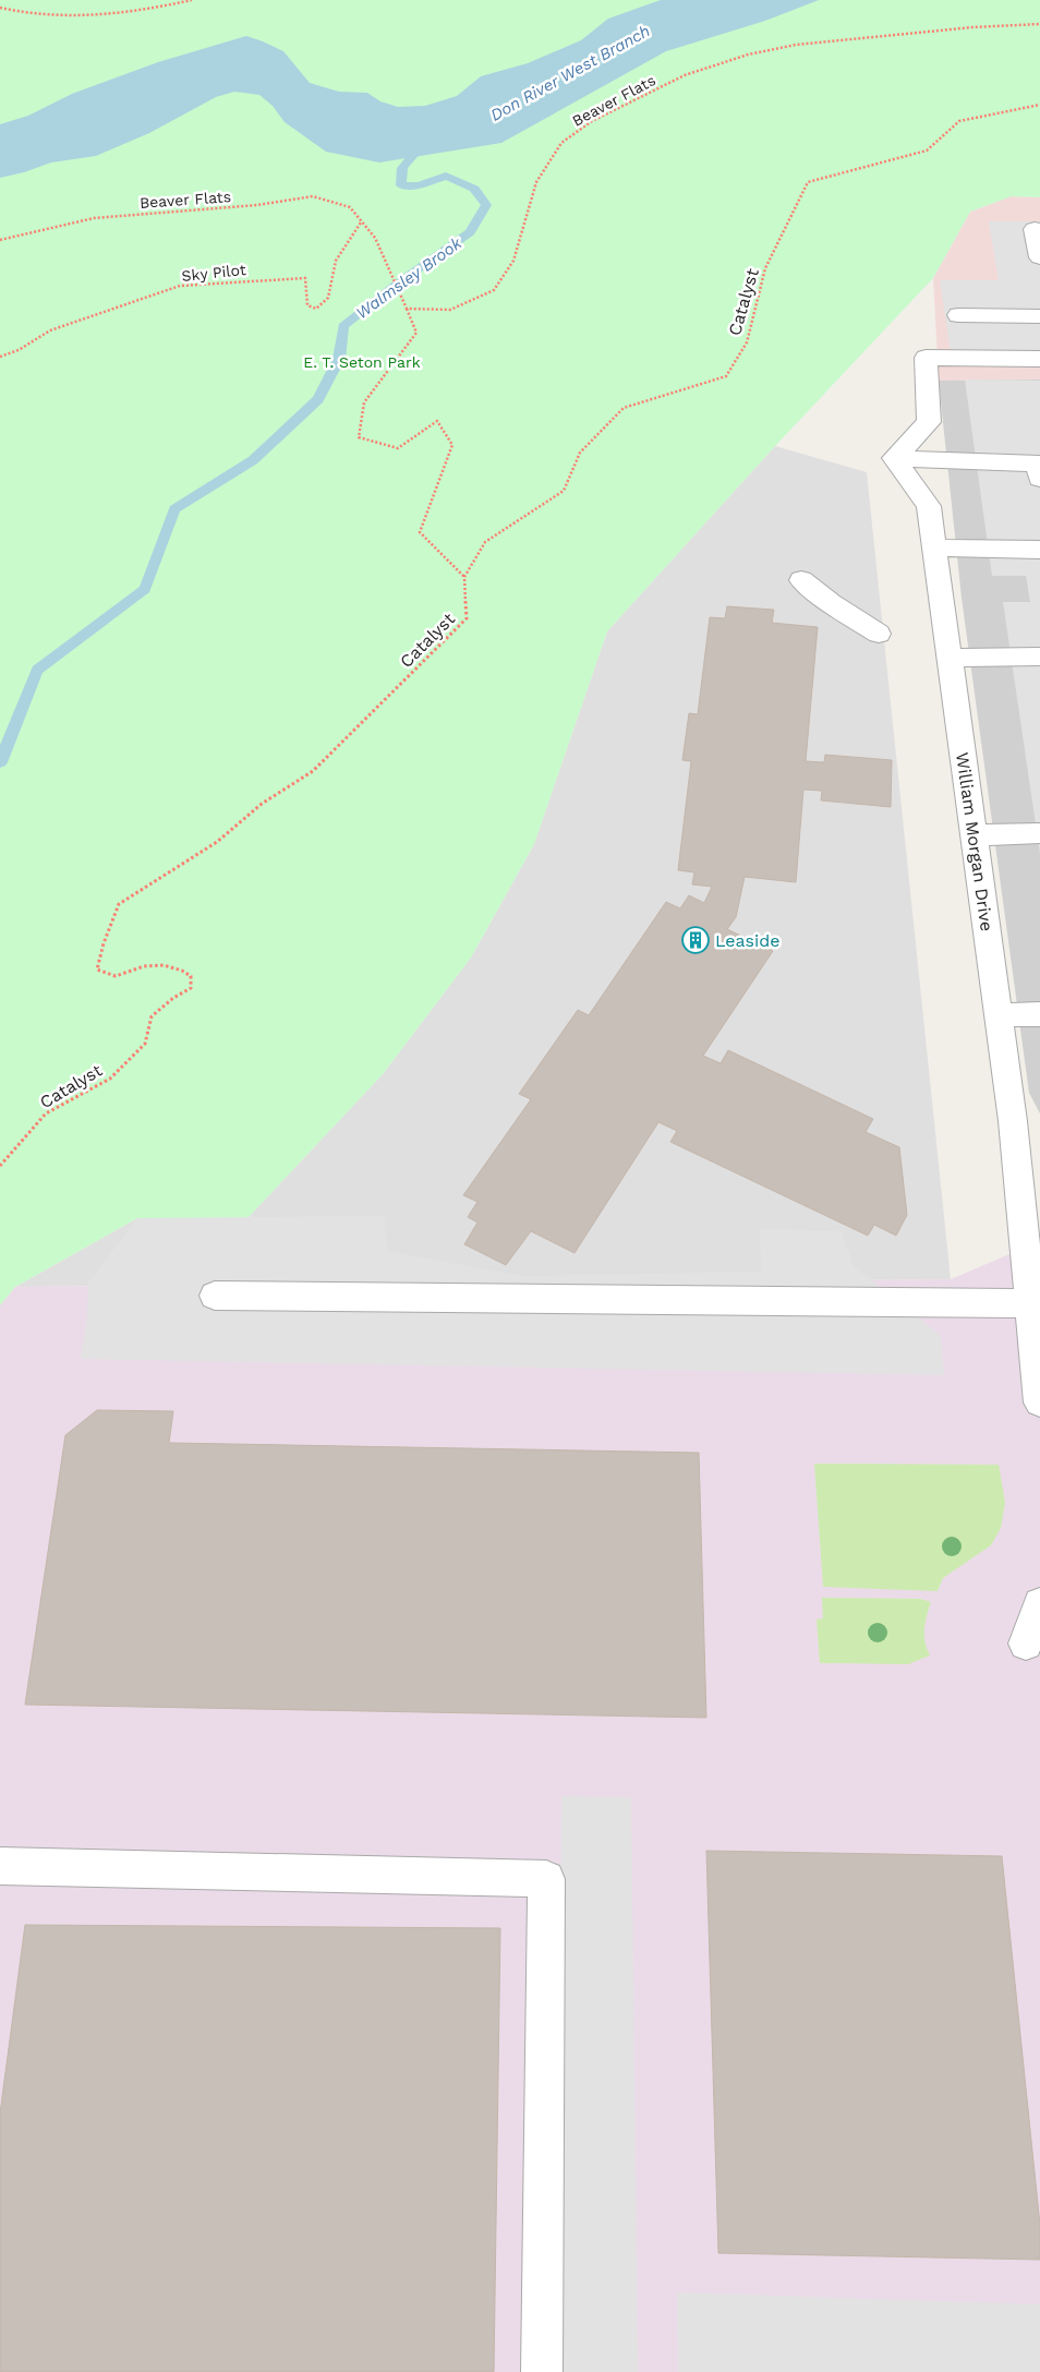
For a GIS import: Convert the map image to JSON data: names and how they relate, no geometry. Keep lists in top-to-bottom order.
{
  "streets": {
    "street": ["William Morgan Drive"],
    "path": ["Beaver Flats", "Sky Pilot", "Catalyst"]
  },
  "crossings": [
    ["Beaver Flats", "Sky Pilot"]
  ],
  "water": ["Don River West Branch", "Walmsley Brook"],
  "parks": ["E. T. Seton Park"],
  "places": {
    "building": ["Leaside"]
  }
}
